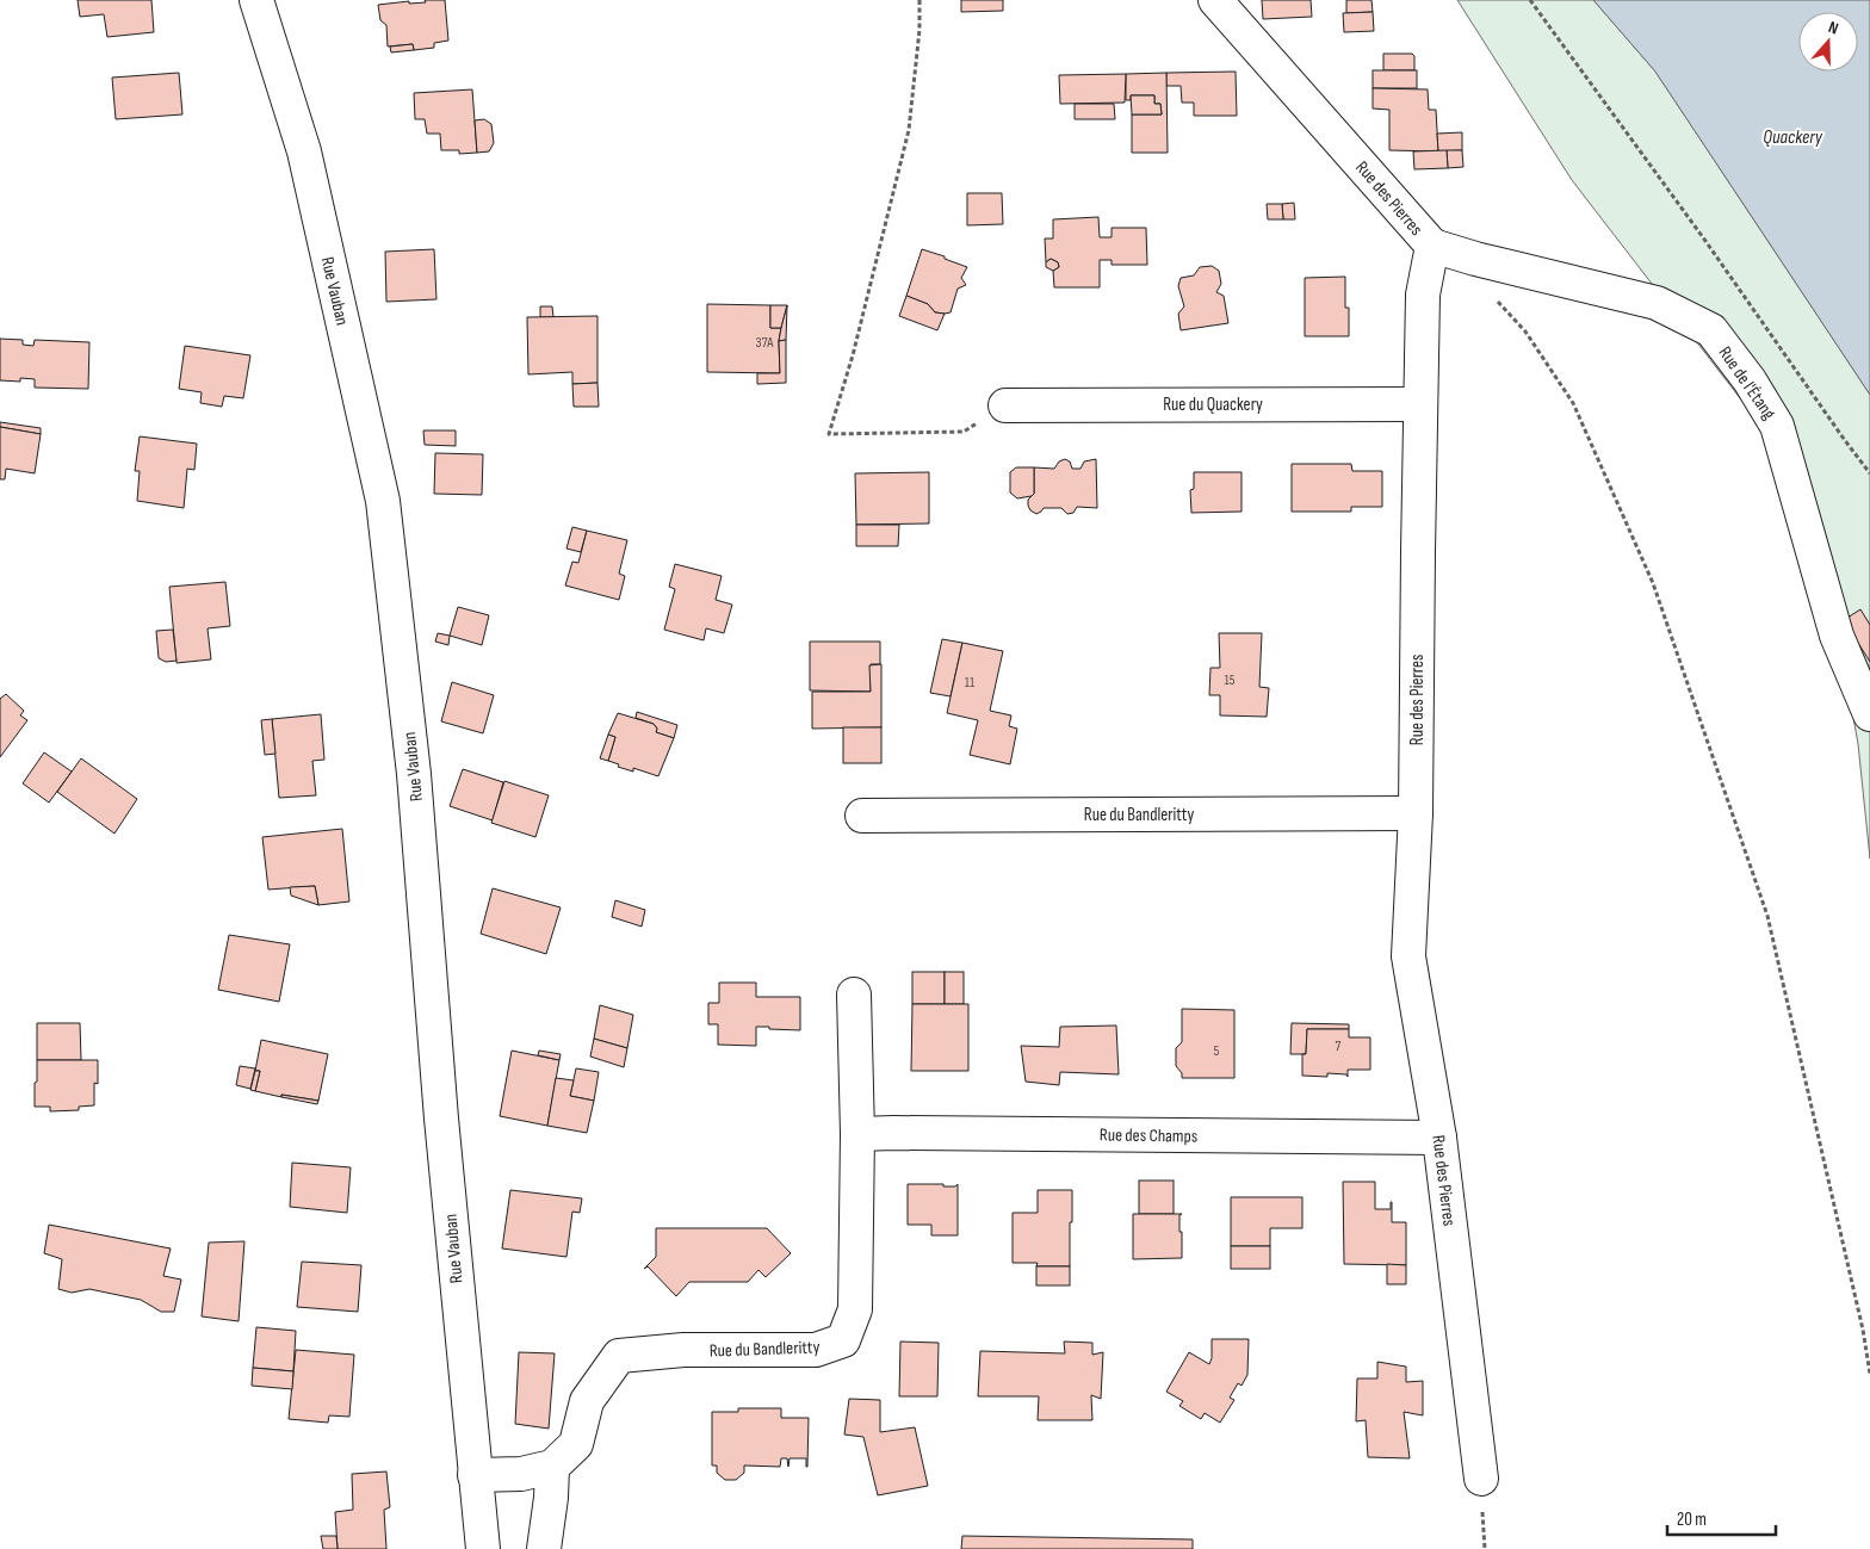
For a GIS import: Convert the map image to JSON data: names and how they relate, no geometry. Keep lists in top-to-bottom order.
{
  "streets": {
    "street": [
      "Rue des Pierres",
      "Rue Vauban",
      "Rue de l'Étang",
      "Rue du Quackery",
      "Rue du Bandleritty",
      "Rue des Champs"
    ]
  },
  "crossings": [
    ["Rue des Pierres", "Rue de l'Étang"],
    ["Rue des Pierres", "Rue du Quackery"],
    ["Rue des Pierres", "Rue du Bandleritty"],
    ["Rue des Pierres", "Rue des Champs"],
    ["Rue du Bandleritty", "Rue des Champs"]
  ],
  "water": ["Quackery"],
  "house_numbers": [
    "37A",
    "15",
    "11",
    "7",
    "5"
  ],
  "scale_bar": "20 m",
  "north": "top"
}
